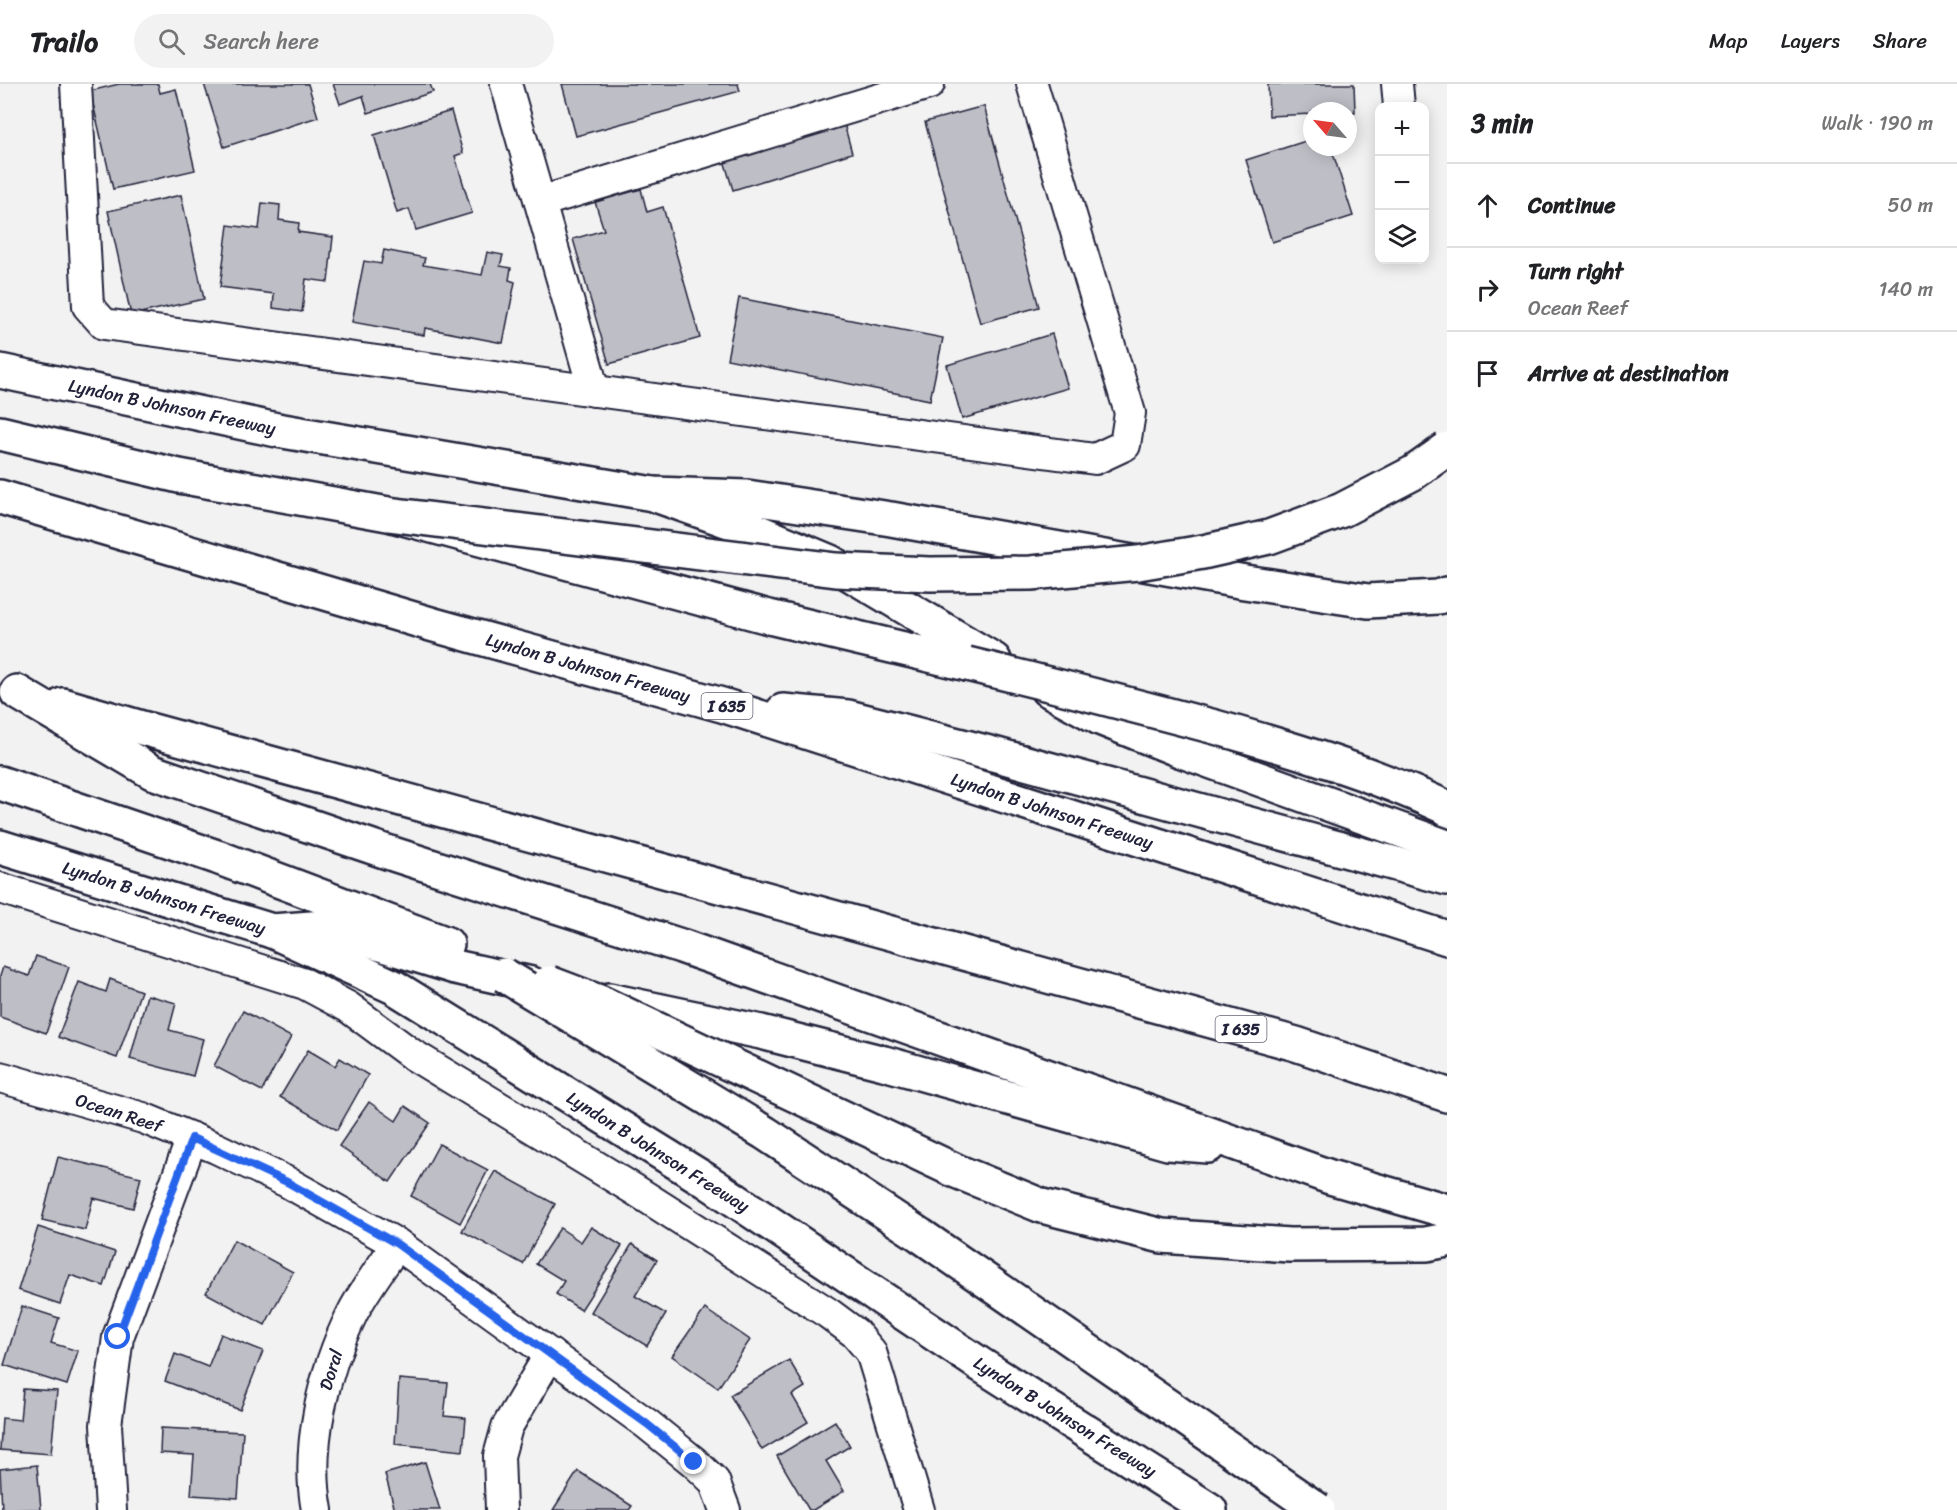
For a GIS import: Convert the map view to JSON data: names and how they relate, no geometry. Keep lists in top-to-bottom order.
{
  "streets": {
    "main road": ["Lyndon B Johnson Freeway", "I 635"],
    "street": ["Ocean Reef", "Doral"]
  },
  "crossings": [
    ["Ocean Reef", "Doral"]
  ],
  "north": "top left",
  "page": {
    "header": "Trailo",
    "search": "Search here",
    "nav": ["Map", "Layers", "Share"],
    "heading": ["3 min", "Walk · 190 m"],
    "map_buttons": ["+", "−"],
    "list": [
      ["Continue", "50 m"],
      ["Turn right", "Ocean Reef", "140 m"],
      "Arrive at destination"
    ]
  }
}
